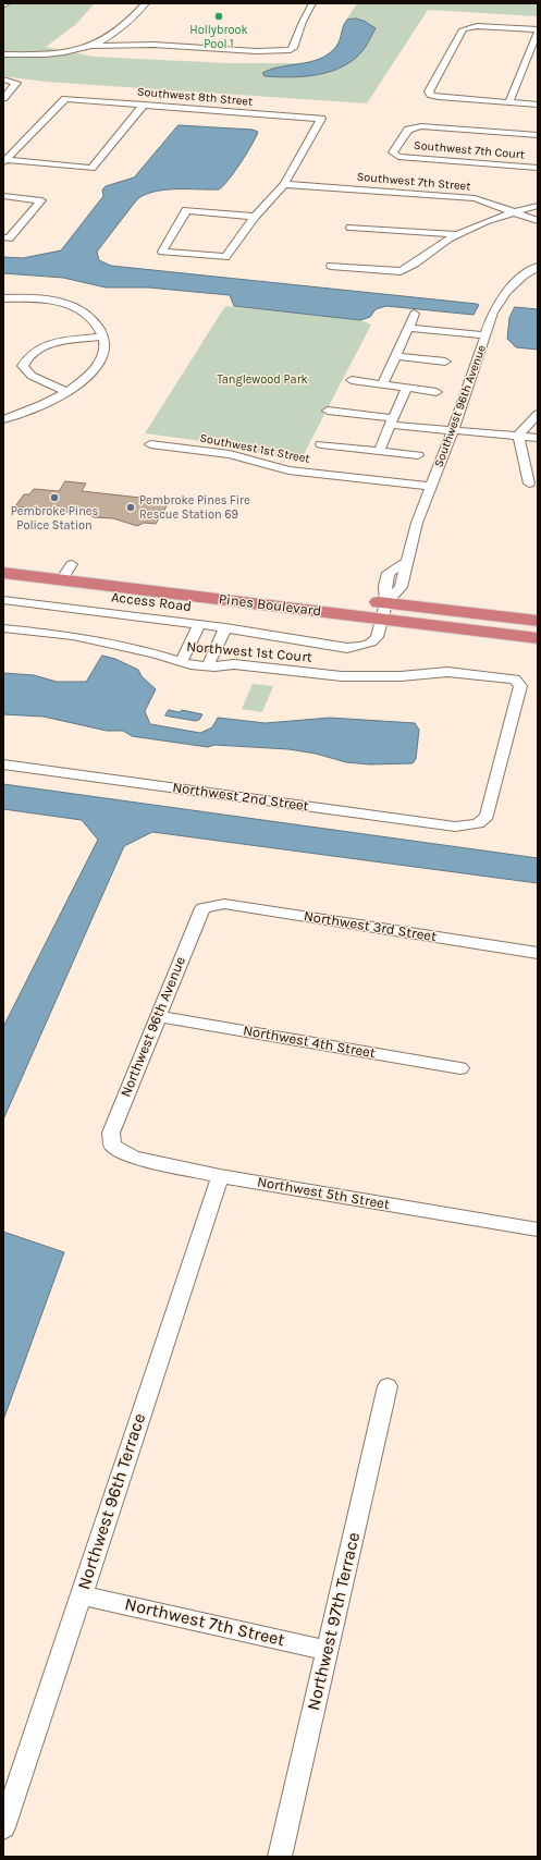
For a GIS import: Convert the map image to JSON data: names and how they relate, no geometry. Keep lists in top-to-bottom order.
{
  "streets": {
    "highway": ["Pines Boulevard"],
    "street": [
      "Southwest 8th Street",
      "Southwest 7th Court",
      "Southwest 7th Street",
      "Southwest 96th Avenue",
      "Southwest 1st Street",
      "Access Road",
      "Northwest 1st Court",
      "Northwest 2nd Street",
      "Northwest 3rd Street",
      "Northwest 96th Avenue",
      "Northwest 4th Street",
      "Northwest 5th Street",
      "Northwest 96th Terrace",
      "Northwest 97th Terrace",
      "Northwest 7th Street"
    ]
  },
  "crossings": [
    ["Southwest 8th Street", "Southwest 7th Street"],
    ["Southwest 96th Avenue", "Southwest 1st Street"],
    ["Southwest 96th Avenue", "Access Road"],
    ["Southwest 96th Avenue", "Pines Boulevard"],
    ["Northwest 1st Court", "Northwest 2nd Street"],
    ["Northwest 3rd Street", "Northwest 96th Avenue"],
    ["Northwest 96th Avenue", "Northwest 4th Street"],
    ["Northwest 96th Avenue", "Northwest 5th Street"],
    ["Northwest 5th Street", "Northwest 96th Terrace"],
    ["Northwest 96th Terrace", "Northwest 7th Street"],
    ["Northwest 97th Terrace", "Northwest 7th Street"]
  ],
  "parks": ["Tanglewood Park"],
  "places": ["Hollybrook Pool 1", "Pembroke Pines Police Station", "Pembroke Pines Fire Rescue Station 69"]
}
